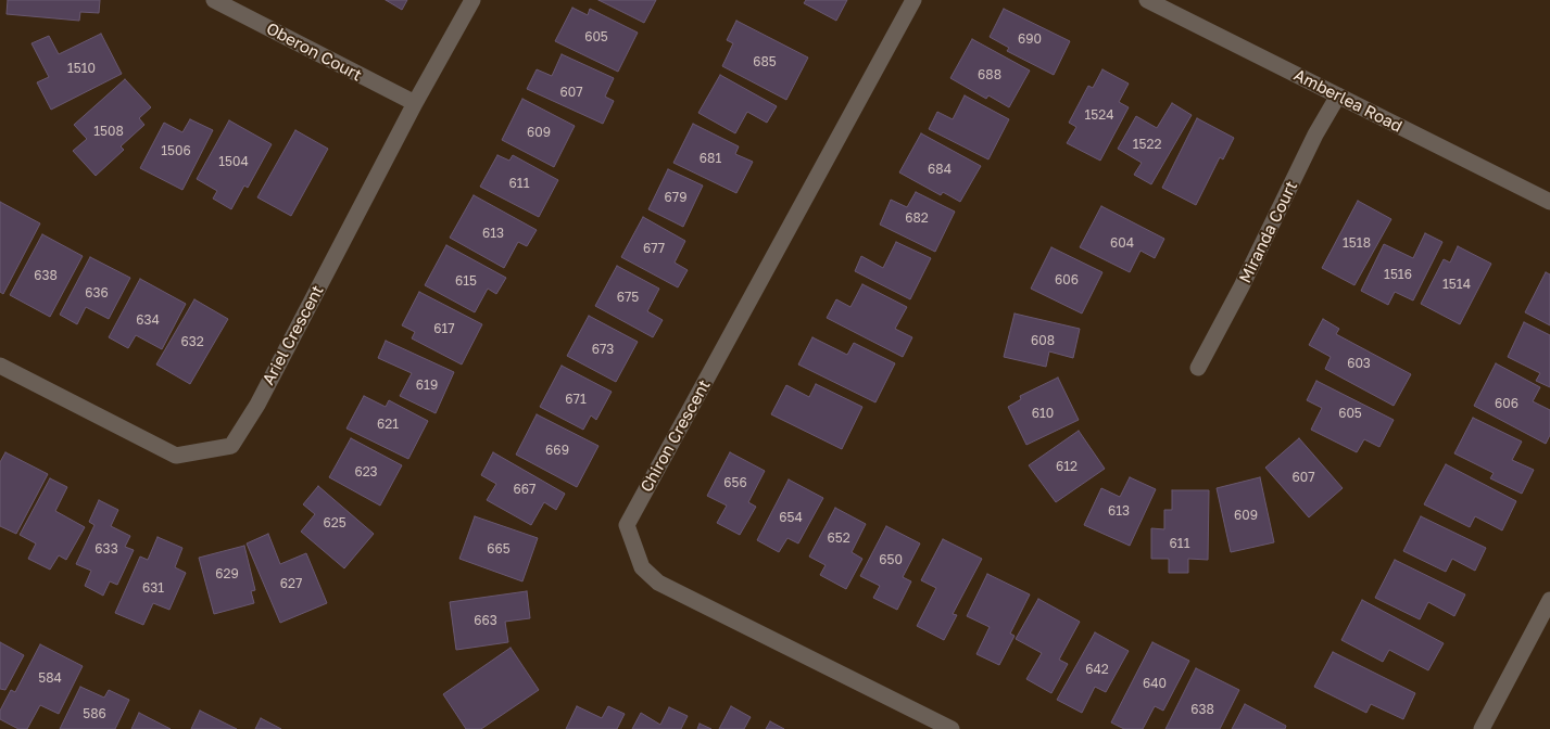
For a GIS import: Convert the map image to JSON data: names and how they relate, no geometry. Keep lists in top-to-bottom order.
{
  "streets": {
    "street": [
      "Oberon Court",
      "Amberlea Road",
      "Miranda Court",
      "Ariel Crescent",
      "Chiron Crescent"
    ]
  },
  "crossings": [
    ["Oberon Court", "Ariel Crescent"],
    ["Amberlea Road", "Miranda Court"]
  ],
  "house_numbers": [
    "605",
    "690",
    "685",
    "1510",
    "688",
    "607",
    "1524",
    "1508",
    "609",
    "1522",
    "1506",
    "681",
    "1504",
    "684",
    "611",
    "679",
    "682",
    "613",
    "604",
    "1518",
    "677",
    "1516",
    "638",
    "606",
    "615",
    "1514",
    "636",
    "675",
    "634",
    "617",
    "608",
    "632",
    "673",
    "603",
    "619",
    "671",
    "606",
    "610",
    "605",
    "621",
    "669",
    "612",
    "623",
    "607",
    "656",
    "667",
    "613",
    "609",
    "654",
    "625",
    "652",
    "611",
    "633",
    "665",
    "650",
    "629",
    "627",
    "631",
    "663",
    "642",
    "584",
    "640",
    "638",
    "586"
  ]
}
